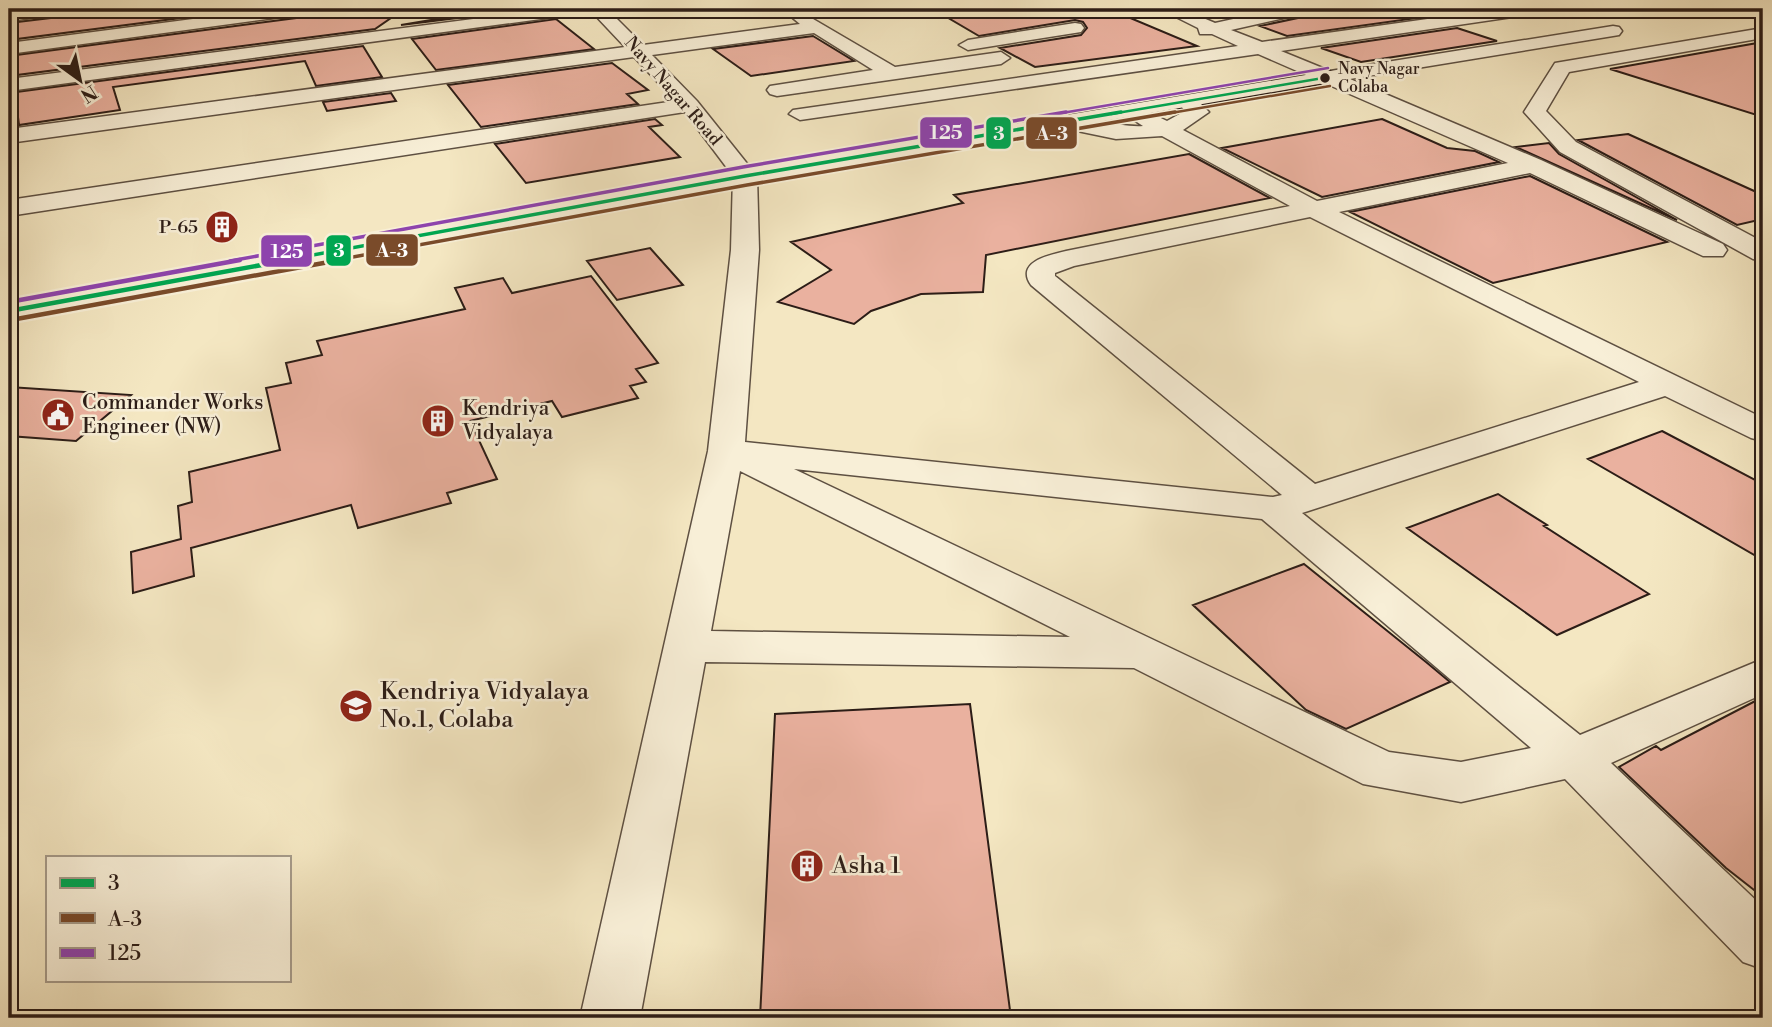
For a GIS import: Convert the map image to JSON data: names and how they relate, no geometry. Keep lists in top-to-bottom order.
{
  "streets": {
    "street": ["Navy Nagar Road"]
  },
  "places": {
    "other": ["Navy Nagar Colaba"],
    "building": ["P-65", "Kendriya Vidyalaya", "Asha 1"],
    "public building": ["Commander Works Engineer (NW)"],
    "school or university": ["Kendriya Vidyalaya No.1, Colaba"]
  },
  "lines": ["transit line 125", "transit line 3", "transit line A-3"],
  "legend": ["3", "A-3", "125"],
  "north": "bottom right"
}
